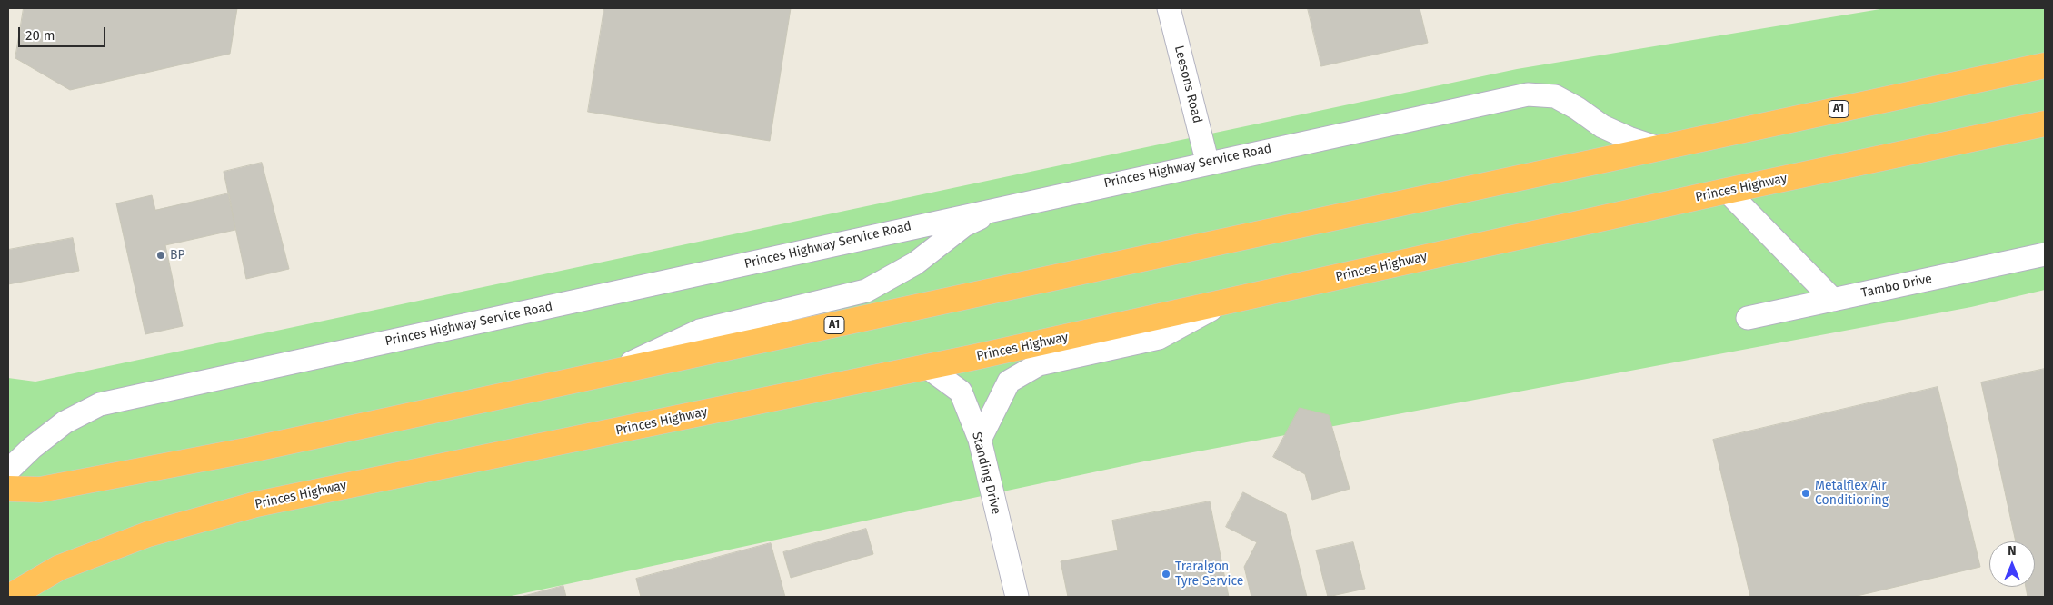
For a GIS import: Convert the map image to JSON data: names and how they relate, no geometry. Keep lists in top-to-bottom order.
{
  "streets": {
    "highway": ["A1", "Princes Highway"],
    "street": [
      "Leesons Road",
      "Princes Highway Service Road",
      "Tambo Drive",
      "Standing Drive"
    ]
  },
  "crossings": [
    ["Leesons Road", "Princes Highway Service Road"],
    ["A1", "Princes Highway Service Road"],
    ["Princes Highway", "Standing Drive"]
  ],
  "places": ["BP", "Metalflex Air Conditioning", "Traralgon Tyre Service"],
  "scale_bar": "20 m",
  "north": "top"
}
